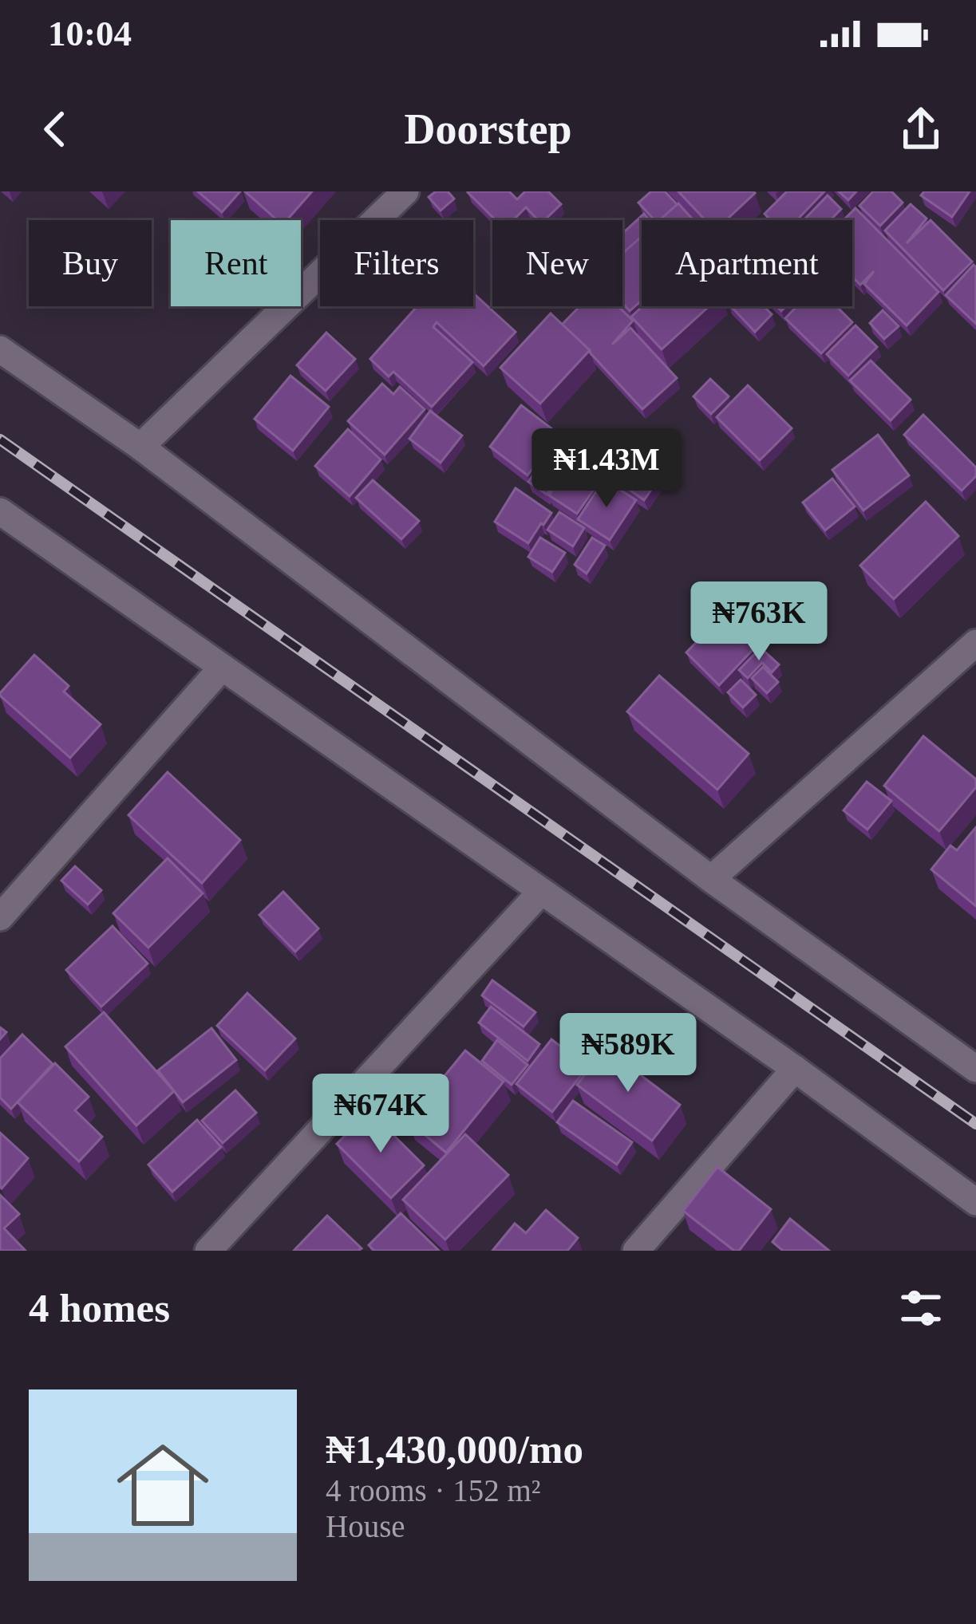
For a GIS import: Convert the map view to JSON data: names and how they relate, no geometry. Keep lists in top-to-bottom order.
{
  "page": {
    "status": "10:04",
    "header": "Doorstep",
    "chip": [
      "Buy",
      "Rent",
      "Filters",
      "New",
      "Apartment"
    ],
    "price": [
      "₦1.43M",
      "₦763K",
      "₦589K",
      "₦674K"
    ],
    "heading": "4 homes",
    "list": [
      {
        "name": "₦1,430,000/mo",
        "note": "4 rooms · 152 m² · House"
      }
    ]
  }
}
